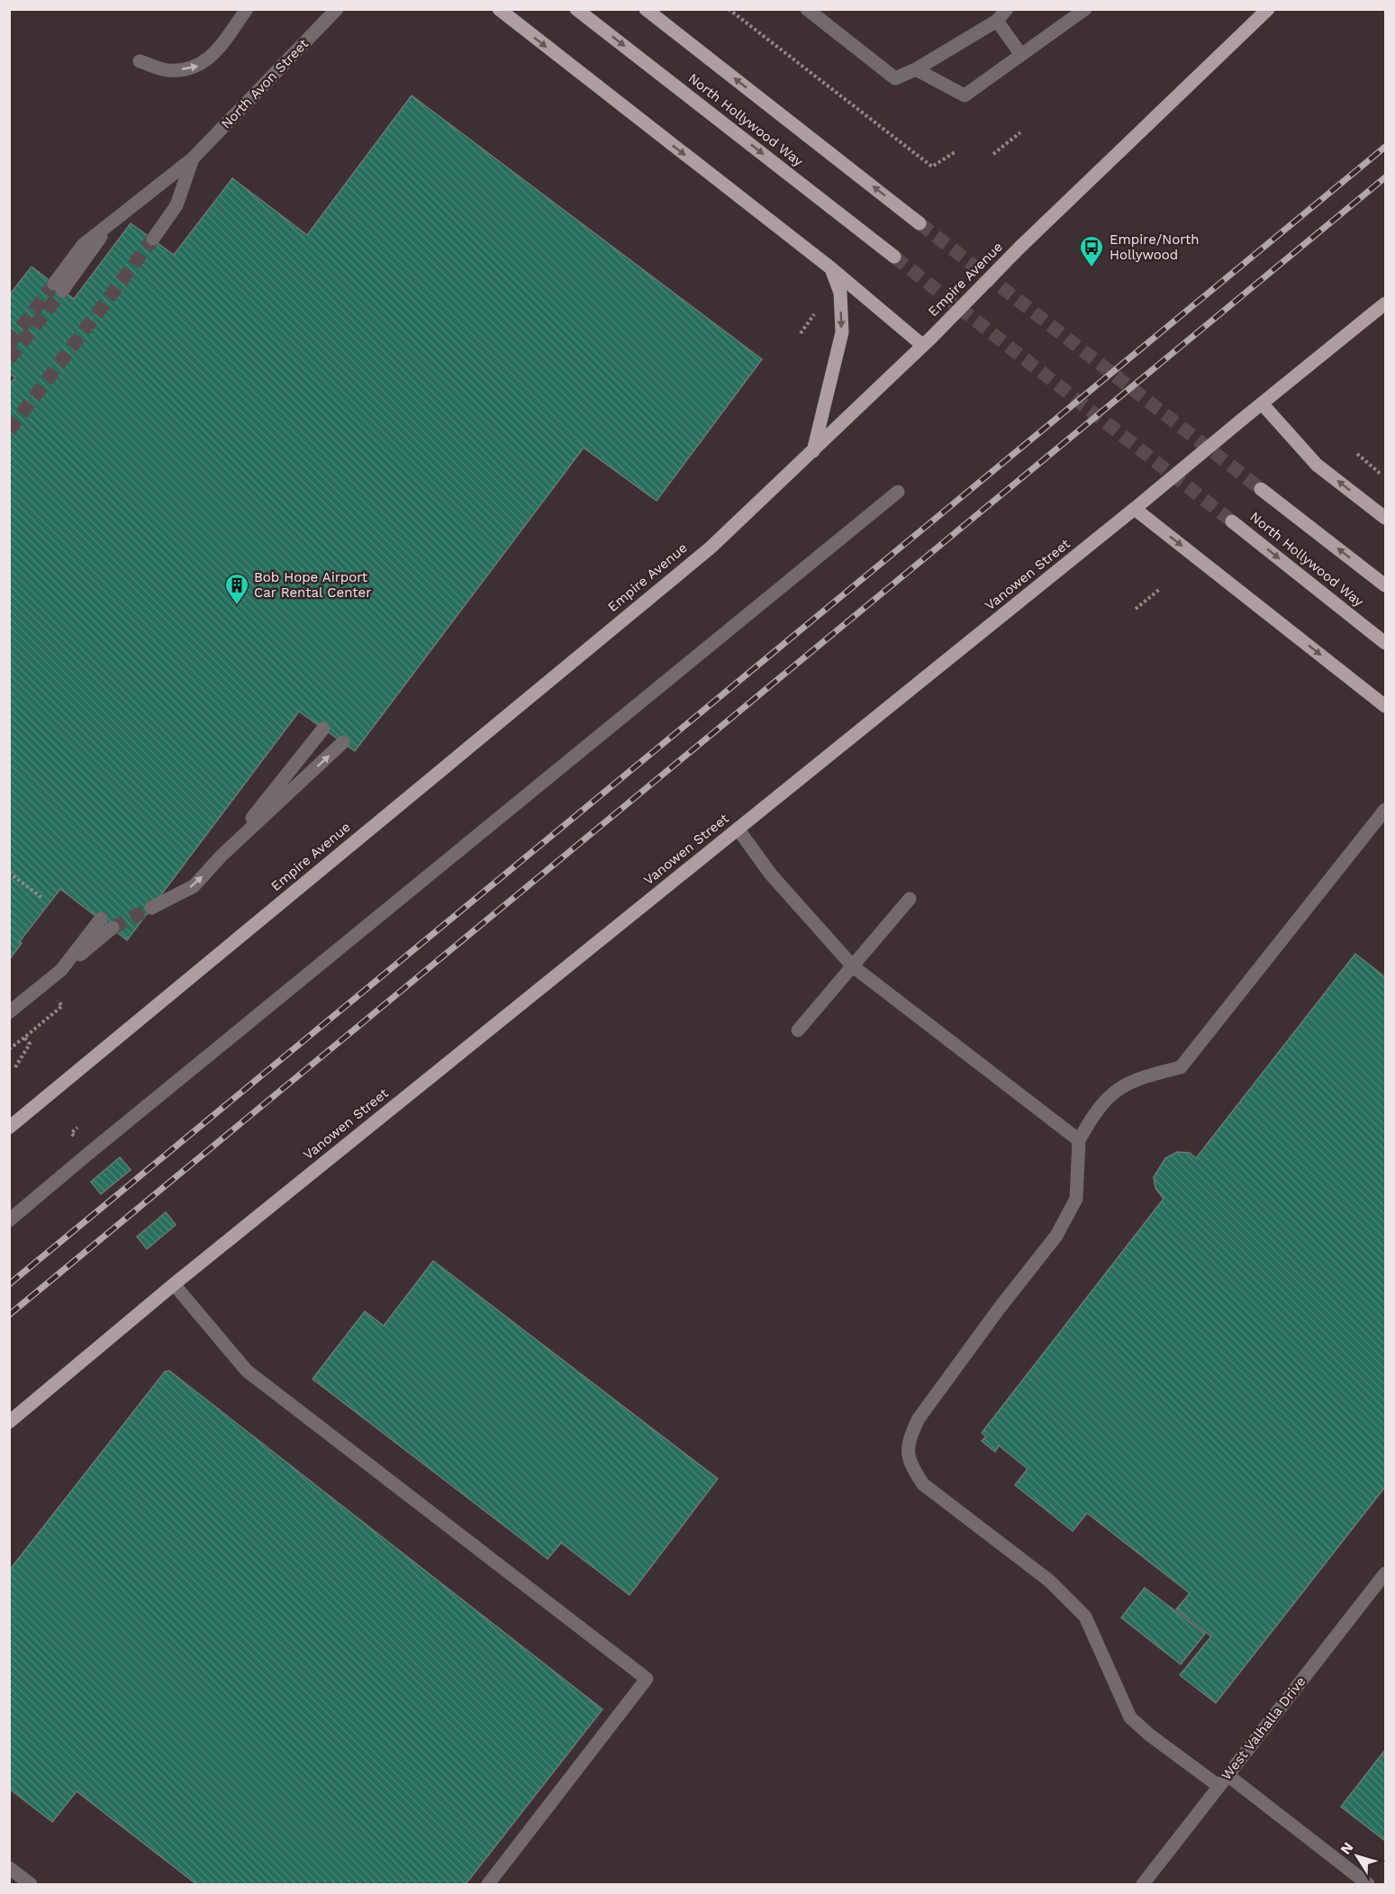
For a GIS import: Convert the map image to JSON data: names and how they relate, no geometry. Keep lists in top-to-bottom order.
{
  "streets": {
    "main road": ["North Hollywood Way", "Empire Avenue", "Vanowen Street"],
    "street": ["North Avon Street", "West Valhalla Drive"]
  },
  "places": {
    "bus stop": ["Empire/North Hollywood"],
    "building": ["Bob Hope Airport Car Rental Center"]
  },
  "north": "top left"
}
